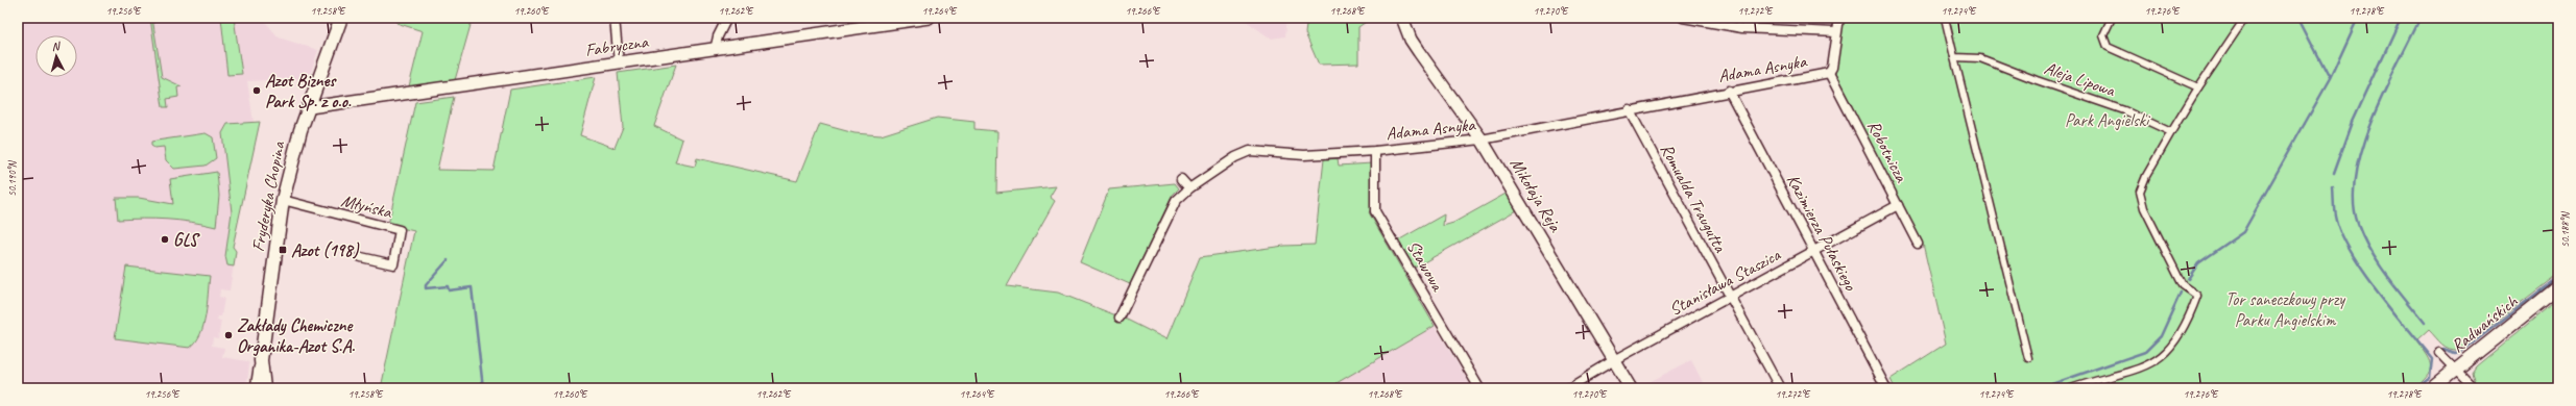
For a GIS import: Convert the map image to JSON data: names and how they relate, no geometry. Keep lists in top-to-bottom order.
{
  "streets": {
    "main road": ["Fryderyka Chopina", "Radwańskich"],
    "street": [
      "Fabryczna",
      "Adama Asnyka",
      "Aleja Lipowa",
      "Robotnicza",
      "Mikołaja Reja",
      "Romualda Traugutta",
      "Młyńska",
      "Kazimierza Pułaskiego",
      "Stawowa",
      "Stanisława Staszica"
    ]
  },
  "crossings": [
    ["Fabryczna", "Fryderyka Chopina"],
    ["Adama Asnyka", "Robotnicza"],
    ["Adama Asnyka", "Mikołaja Reja"],
    ["Adama Asnyka", "Romualda Traugutta"],
    ["Adama Asnyka", "Kazimierza Pułaskiego"],
    ["Adama Asnyka", "Stawowa"],
    ["Robotnicza", "Stanisława Staszica"],
    ["Mikołaja Reja", "Stanisława Staszica"],
    ["Fryderyka Chopina", "Młyńska"],
    ["Romualda Traugutta", "Stanisława Staszica"],
    ["Kazimierza Pułaskiego", "Stanisława Staszica"]
  ],
  "parks": ["Park Angielski", "Tor saneczkowy przy Parku Angielskim"],
  "places": {
    "other": ["Azot Biznes Park Sp. z o.o.", "GLS", "Zakłady Chemiczne Organika-Azot S.A."],
    "transit": ["Azot (198)"]
  },
  "north": "top",
  "coordinates": [
    "19.256°E",
    "19.258°E",
    "19.260°E",
    "19.262°E",
    "19.264°E",
    "19.266°E",
    "19.268°E",
    "19.270°E",
    "19.272°E",
    "19.274°E",
    "19.276°E",
    "19.278°E",
    "50.190°N",
    "50.188°N"
  ]
}
